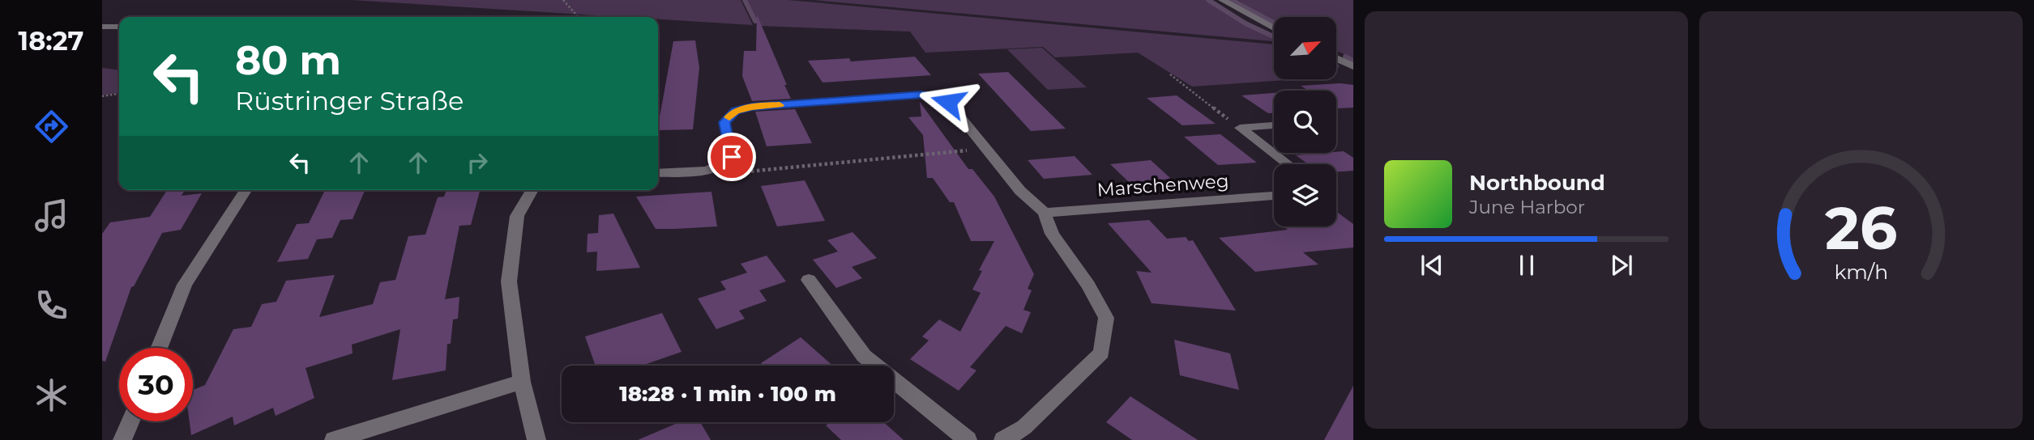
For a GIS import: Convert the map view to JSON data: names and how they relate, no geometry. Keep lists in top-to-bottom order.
{
  "streets": {
    "street": ["Marschenweg"]
  },
  "north": "top right",
  "page": {
    "tabs": "18:27",
    "turn": ["80 m", "Rüstringer Straße"],
    "song": ["Northbound", "June Harbor"],
    "limit": "30",
    "trip": "18:28 · 1 min · 100 m",
    "gauge": ["26", "km/h"]
  }
}
